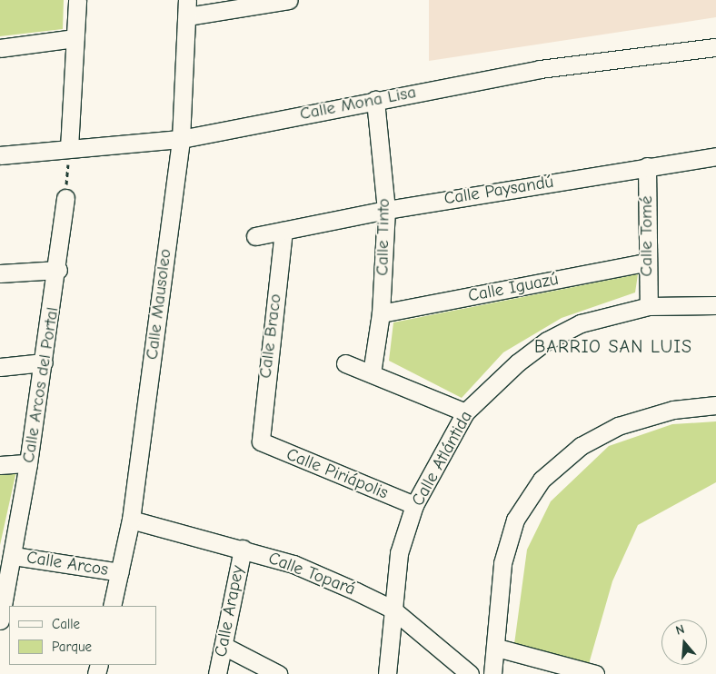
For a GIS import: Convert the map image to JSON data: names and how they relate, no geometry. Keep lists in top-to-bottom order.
{
  "streets": {
    "street": [
      "Calle Mona Lisa",
      "Calle Paysandú",
      "Calle Tomé",
      "Calle Tinto",
      "Calle Iguazú",
      "Calle Mausoleo",
      "Calle Braco",
      "Calle Arcos del Portal",
      "Calle Atlántida",
      "Calle Piriápolis",
      "Calle Arcos",
      "Calle Topará",
      "Calle Arapey"
    ]
  },
  "crossings": [
    ["Calle Mona Lisa", "Calle Tinto"],
    ["Calle Mona Lisa", "Calle Mausoleo"],
    ["Calle Paysandú", "Calle Tomé"],
    ["Calle Paysandú", "Calle Tinto"],
    ["Calle Paysandú", "Calle Braco"],
    ["Calle Tomé", "Calle Iguazú"],
    ["Calle Tomé", "Calle Atlántida"],
    ["Calle Tinto", "Calle Iguazú"],
    ["Calle Mausoleo", "Calle Arcos"],
    ["Calle Mausoleo", "Calle Topará"],
    ["Calle Braco", "Calle Piriápolis"],
    ["Calle Arcos del Portal", "Calle Arcos"],
    ["Calle Atlántida", "Calle Piriápolis"],
    ["Calle Atlántida", "Calle Topará"],
    ["Calle Topará", "Calle Arapey"]
  ],
  "districts": ["BARRIO SAN LUIS"],
  "legend": ["Calle", "Parque"],
  "north": "top"
}
